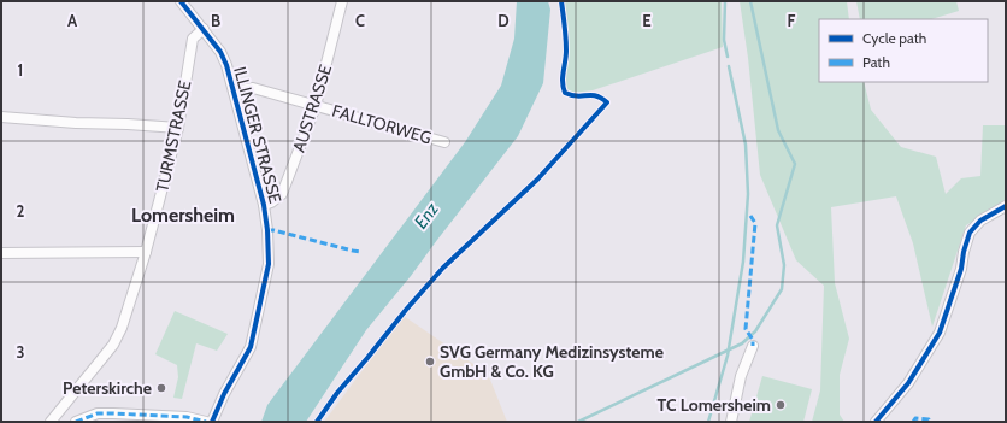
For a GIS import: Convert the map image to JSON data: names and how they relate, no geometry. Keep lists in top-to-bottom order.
{
  "streets": {
    "street": [
      "AUSTRASSE",
      "FALLTORWEG",
      "ILLINGER STRASSE",
      "TURMSTRASSE"
    ]
  },
  "crossings": [
    ["AUSTRASSE", "FALLTORWEG"],
    ["AUSTRASSE", "ILLINGER STRASSE"],
    ["FALLTORWEG", "ILLINGER STRASSE"],
    ["ILLINGER STRASSE", "TURMSTRASSE"]
  ],
  "districts": ["Lomersheim"],
  "water": ["Enz"],
  "places": ["SVG Germany Medizinsysteme GmbH & Co. KG", "Peterskirche", "TC Lomersheim"],
  "legend": ["Cycle path", "Path"],
  "grid": {
    "columns": [
      "A",
      "B",
      "C",
      "D",
      "E",
      "F"
    ],
    "rows": ["1", "2", "3"]
  }
}
